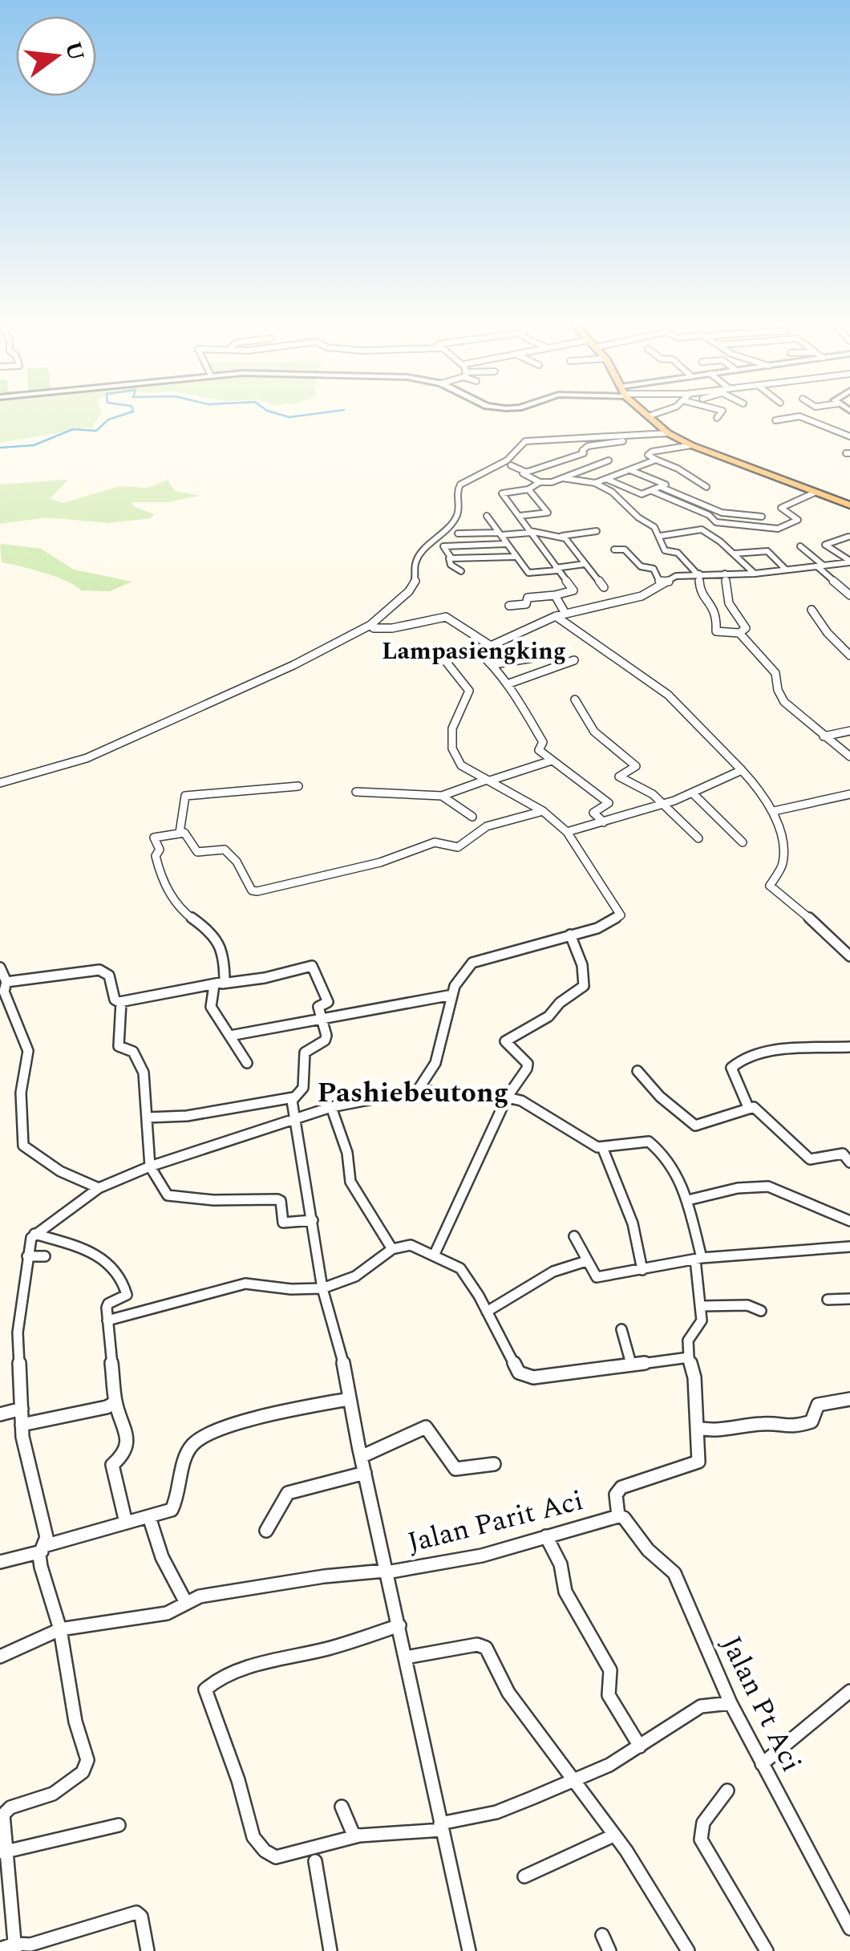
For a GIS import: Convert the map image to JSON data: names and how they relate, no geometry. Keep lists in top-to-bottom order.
{
  "streets": {
    "street": ["Jalan Parit Aci", "Jalan Pt Aci"]
  },
  "crossings": [
    ["Jalan Parit Aci", "Jalan Pt Aci"]
  ],
  "districts": ["Lampasiengking", "Pashiebeutong"],
  "north": "right"
}
